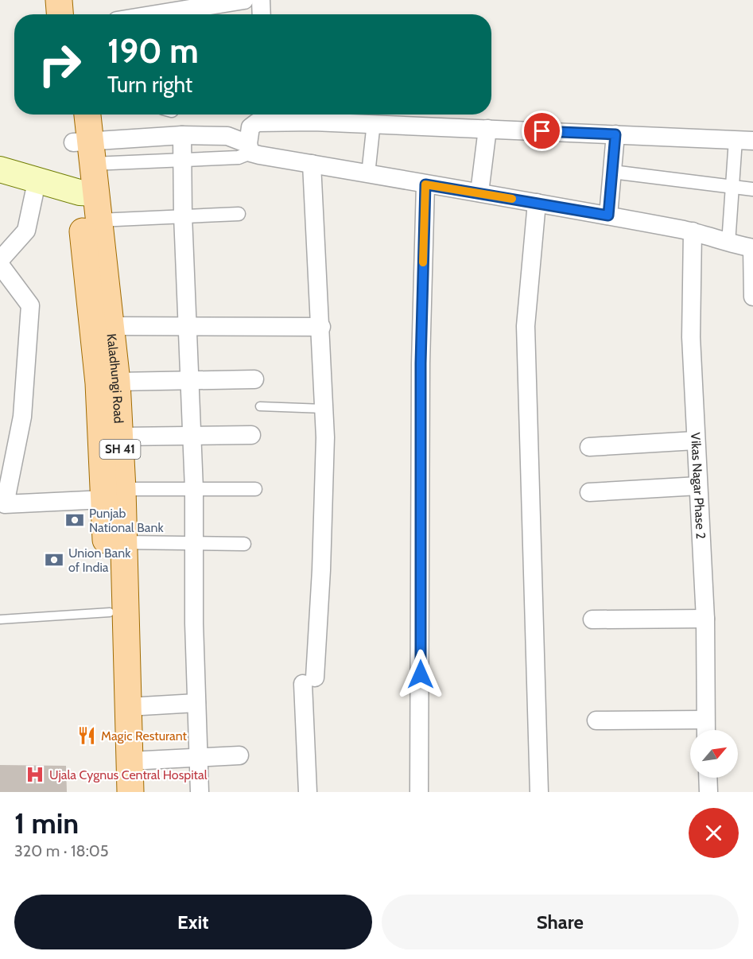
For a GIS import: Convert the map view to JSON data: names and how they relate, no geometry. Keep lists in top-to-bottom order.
{
  "streets": {
    "main road": ["Kaladhungi Road", "SH 41"],
    "street": ["Vikas Nagar Phase 2"]
  },
  "places": {
    "bank": ["Punjab National Bank", "Union Bank of India"],
    "restaurant": ["Magic Resturant"],
    "hospital": ["Ujala Cygnus Central Hospital"]
  },
  "north": "top right",
  "page": {
    "turn": ["190 m", "Turn right"],
    "heading": ["1 min", "320 m · 18:05"],
    "buttons": ["Exit", "Share"]
  }
}
